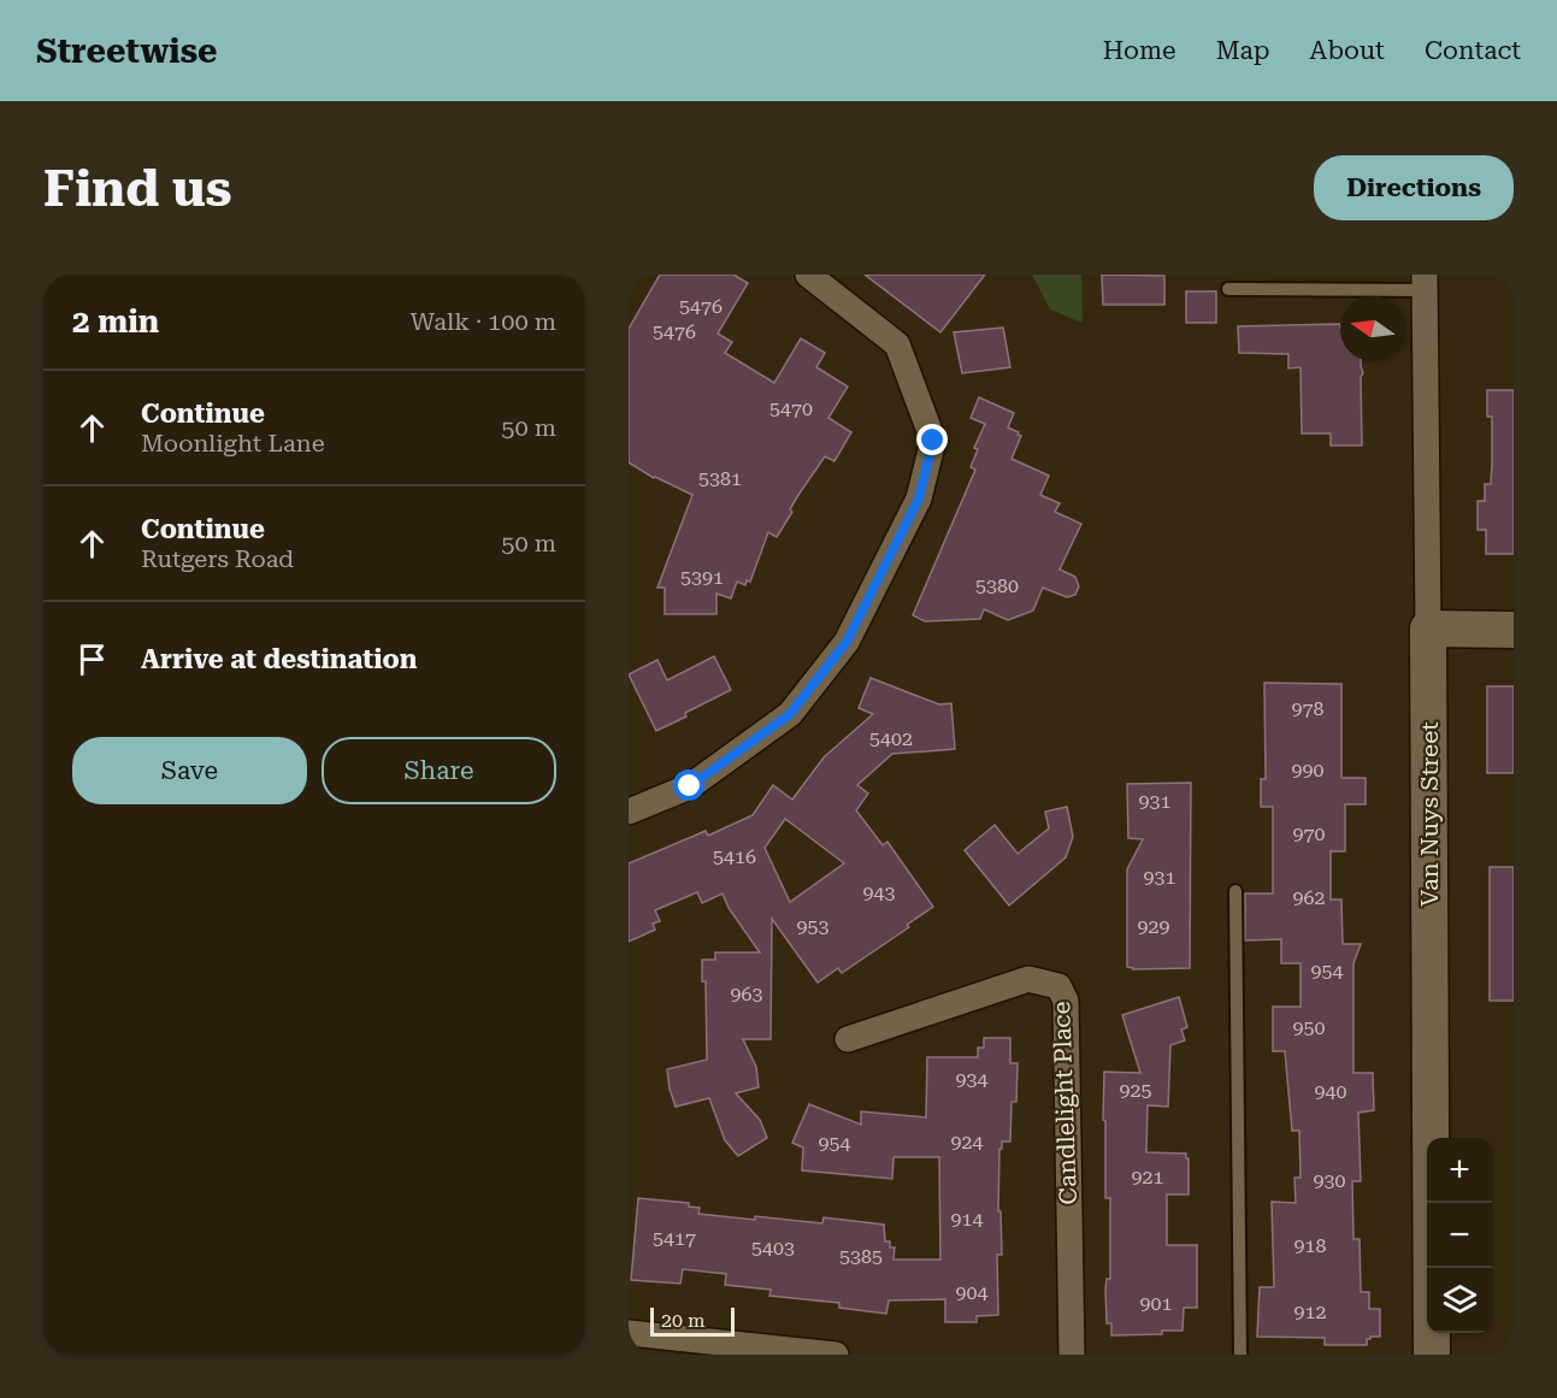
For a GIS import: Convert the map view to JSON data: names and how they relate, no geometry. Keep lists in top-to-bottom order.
{
  "streets": {
    "street": ["Van Nuys Street", "Candlelight Place"]
  },
  "house_numbers": [
    "5476",
    "5476",
    "5470",
    "5381",
    "5391",
    "5380",
    "978",
    "5402",
    "990",
    "931",
    "970",
    "5416",
    "931",
    "943",
    "962",
    "953",
    "929",
    "954",
    "963",
    "950",
    "934",
    "925",
    "940",
    "924",
    "954",
    "921",
    "930",
    "914",
    "5417",
    "918",
    "5403",
    "5385",
    "904",
    "901",
    "912"
  ],
  "scale_bar": "20 m",
  "north": "left",
  "page": {
    "header": "Streetwise",
    "nav": [
      "Home",
      "Map",
      "About",
      "Contact"
    ],
    "buttons": [
      "Directions",
      ["Save", "Share"]
    ],
    "title": "Find us",
    "heading": ["2 min", "Walk · 100 m"],
    "list": [
      ["Continue", "Moonlight Lane", "50 m"],
      ["Continue", "Rutgers Road", "50 m"],
      "Arrive at destination"
    ],
    "map_buttons": ["+", "−"],
    "scale": "20 m"
  }
}
